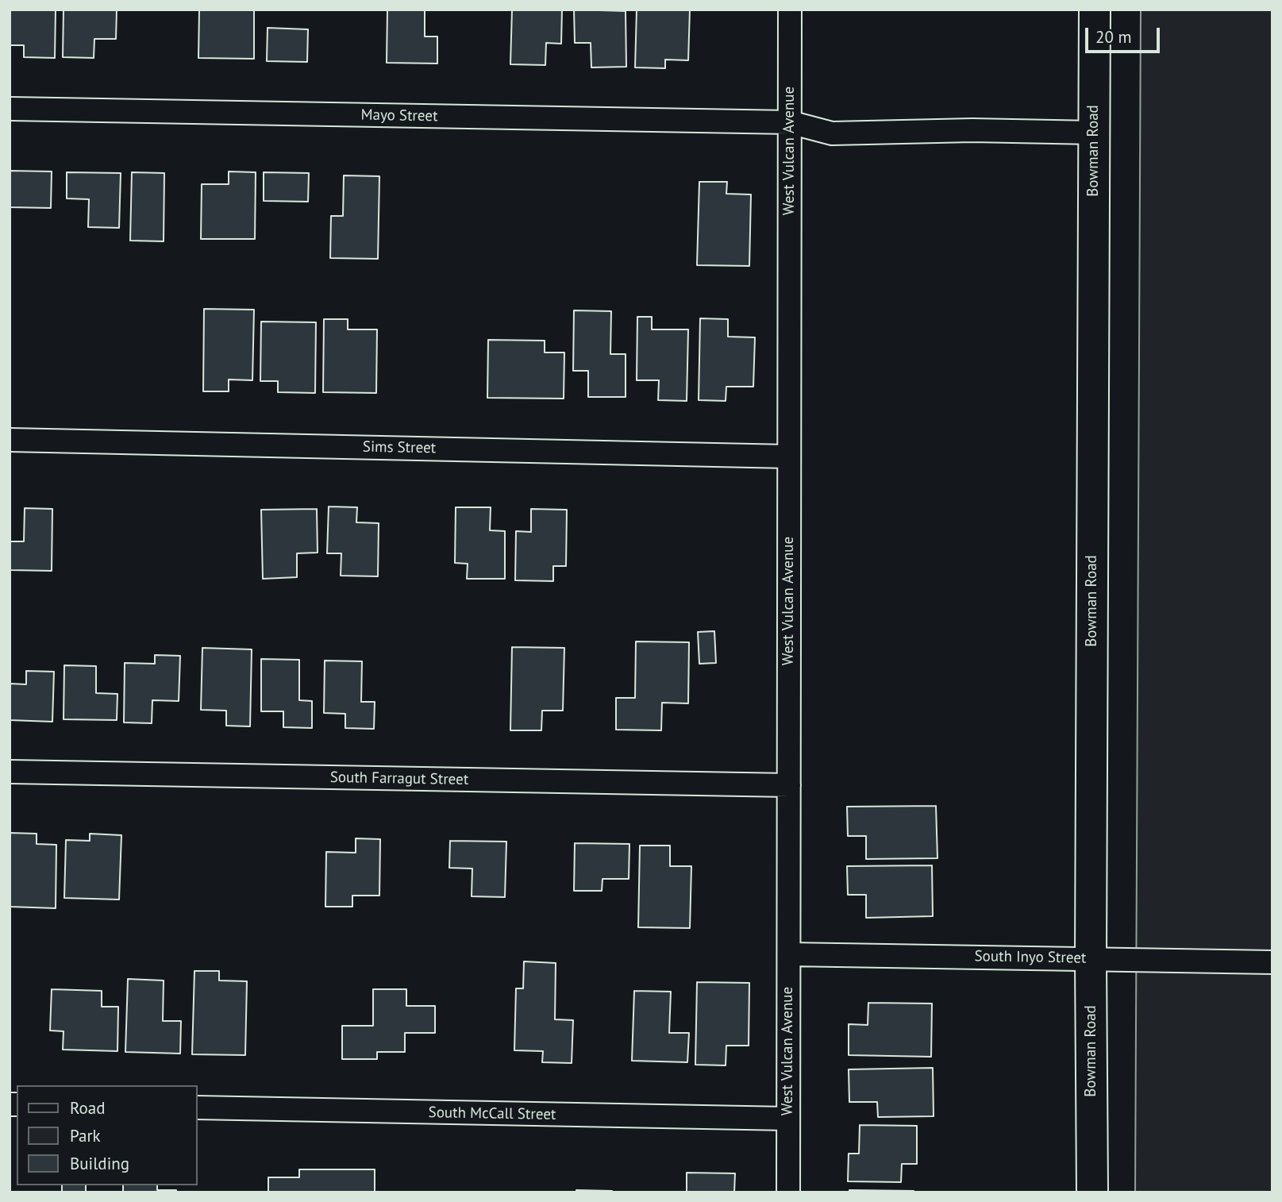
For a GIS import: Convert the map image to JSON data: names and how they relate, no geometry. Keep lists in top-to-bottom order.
{
  "streets": {
    "main road": ["Bowman Road"],
    "street": [
      "Mayo Street",
      "West Vulcan Avenue",
      "Sims Street",
      "South Farragut Street",
      "South Inyo Street",
      "South McCall Street"
    ]
  },
  "crossings": [
    ["Mayo Street", "West Vulcan Avenue"],
    ["Mayo Street", "Bowman Road"],
    ["West Vulcan Avenue", "Sims Street"],
    ["West Vulcan Avenue", "South Farragut Street"],
    ["West Vulcan Avenue", "South Inyo Street"],
    ["West Vulcan Avenue", "South McCall Street"],
    ["Bowman Road", "South Inyo Street"]
  ],
  "legend": ["Road", "Park", "Building"],
  "scale_bar": "20 m"
}
